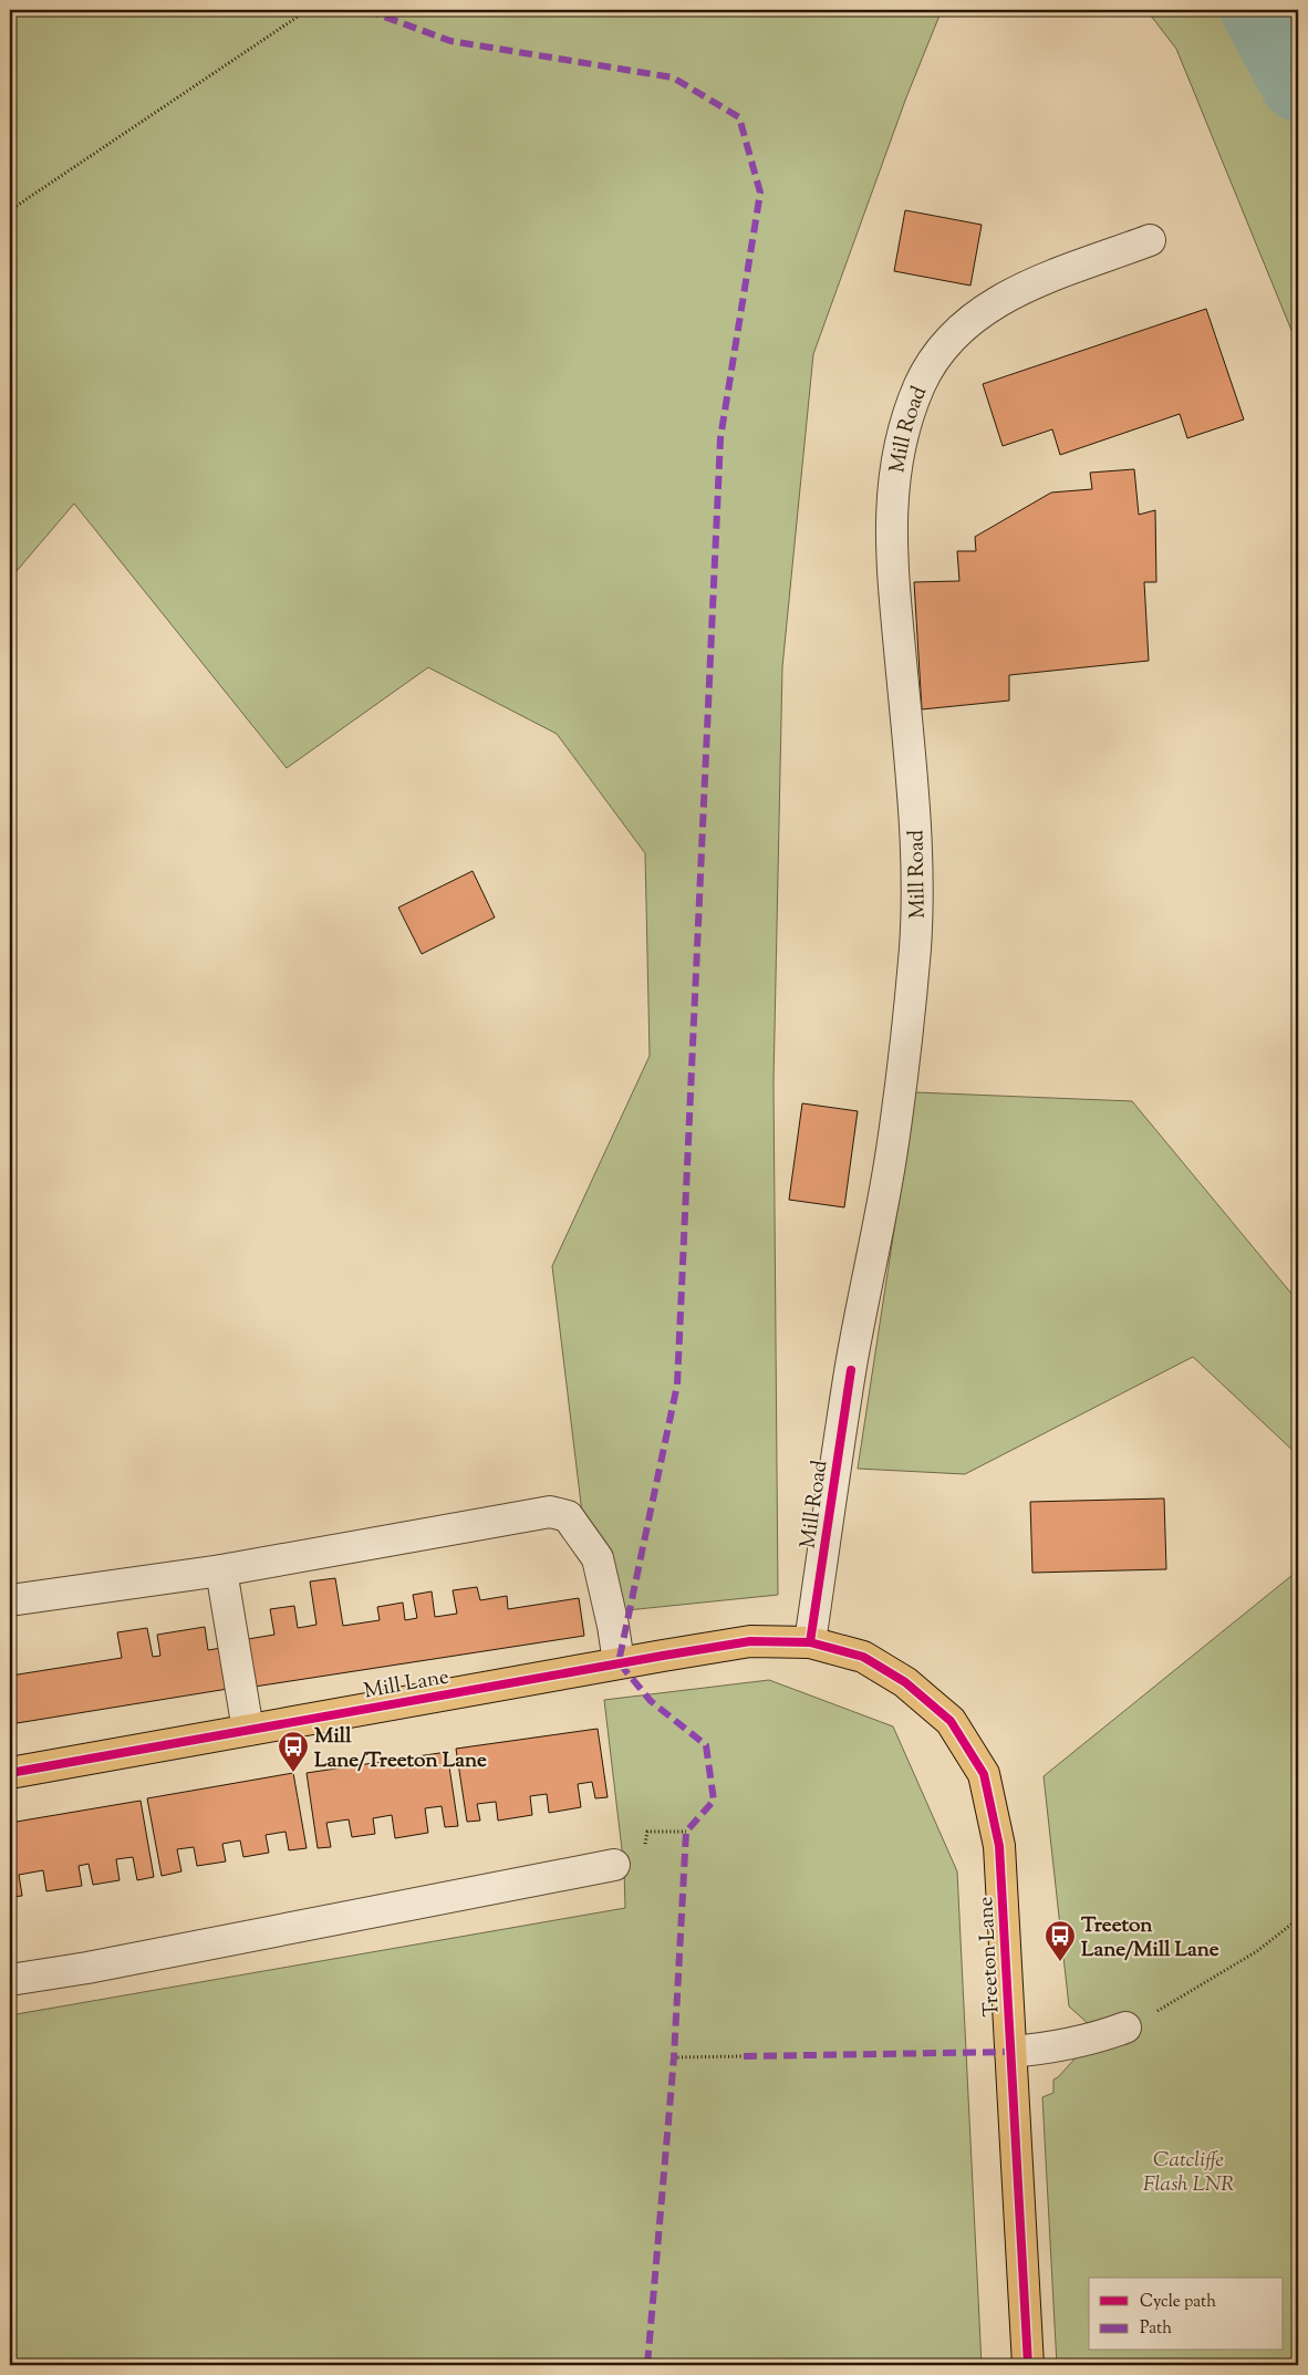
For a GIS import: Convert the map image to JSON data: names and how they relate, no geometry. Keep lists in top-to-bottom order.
{
  "streets": {
    "main road": ["Mill Lane", "Treeton Lane"],
    "street": ["Mill Road"]
  },
  "crossings": [
    ["Mill Road", "Mill Lane"],
    ["Mill Road", "Treeton Lane"],
    ["Mill Lane", "Treeton Lane"]
  ],
  "parks": ["Catcliffe Flash LNR"],
  "places": {
    "bus stop": ["Mill Lane/Treeton Lane", "Treeton Lane/Mill Lane"]
  },
  "legend": ["Cycle path", "Path"]
}
